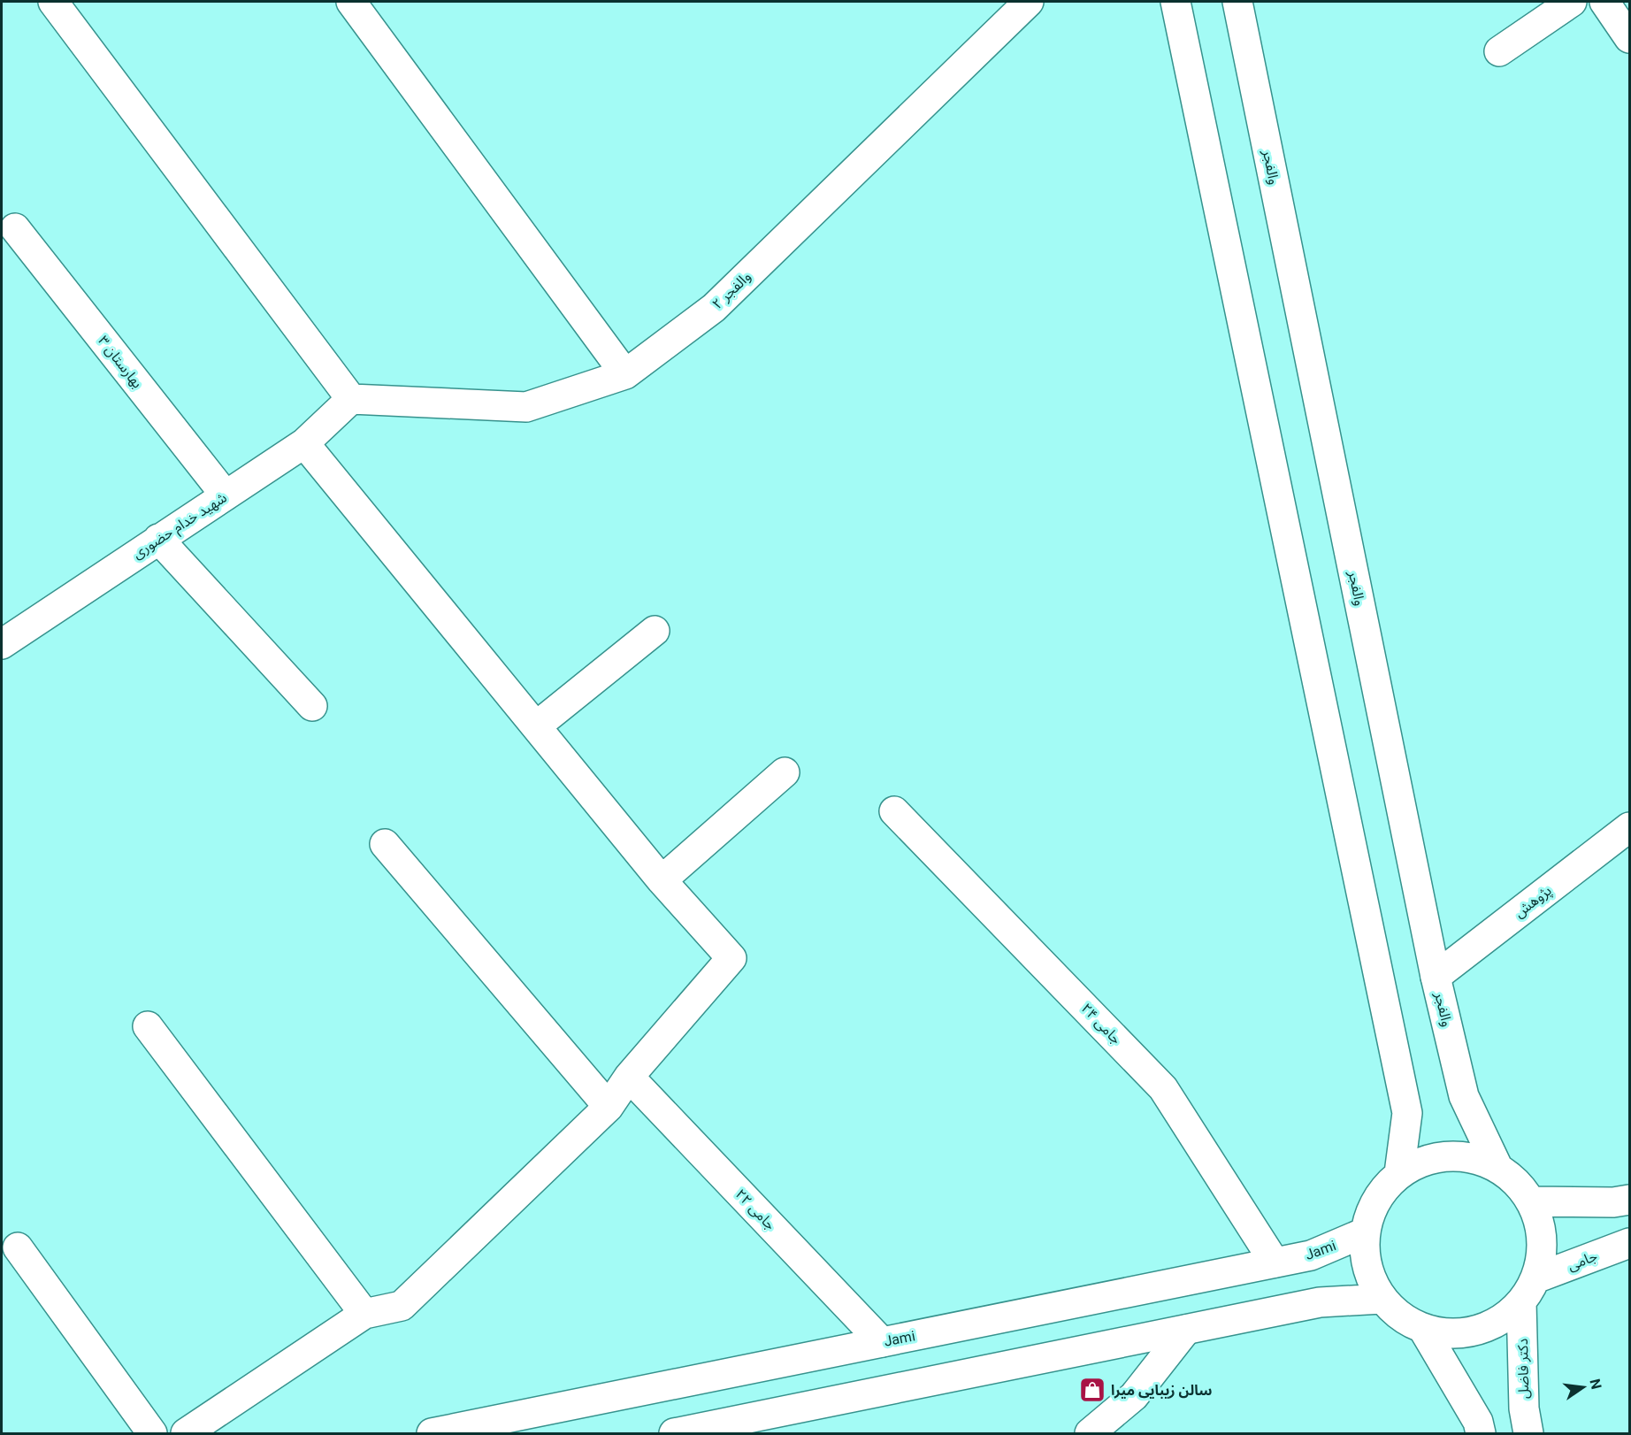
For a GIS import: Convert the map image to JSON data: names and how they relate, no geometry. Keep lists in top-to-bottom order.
{
  "streets": {
    "street": [
      "والفجر",
      "والفجر ۲",
      "بهارستان ۳",
      "شهید خدام حضوری",
      "پژوهش",
      "جامی ۲۴",
      "جامی ۲۲",
      "Jami",
      "جامی",
      "دکتر فاضل"
    ]
  },
  "crossings": [
    ["والفجر", "پژوهش"],
    ["والفجر", "Jami"],
    ["والفجر", "جامی"],
    ["والفجر", "دکتر فاضل"],
    ["والفجر ۲", "شهید خدام حضوری"],
    ["بهارستان ۳", "شهید خدام حضوری"],
    ["جامی ۲۴", "Jami"],
    ["جامی ۲۲", "Jami"],
    ["Jami", "جامی"],
    ["Jami", "دکتر فاضل"],
    ["جامی", "دکتر فاضل"]
  ],
  "places": {
    "shop": ["سالن زیبایی میرا"]
  },
  "north": "right"
}
